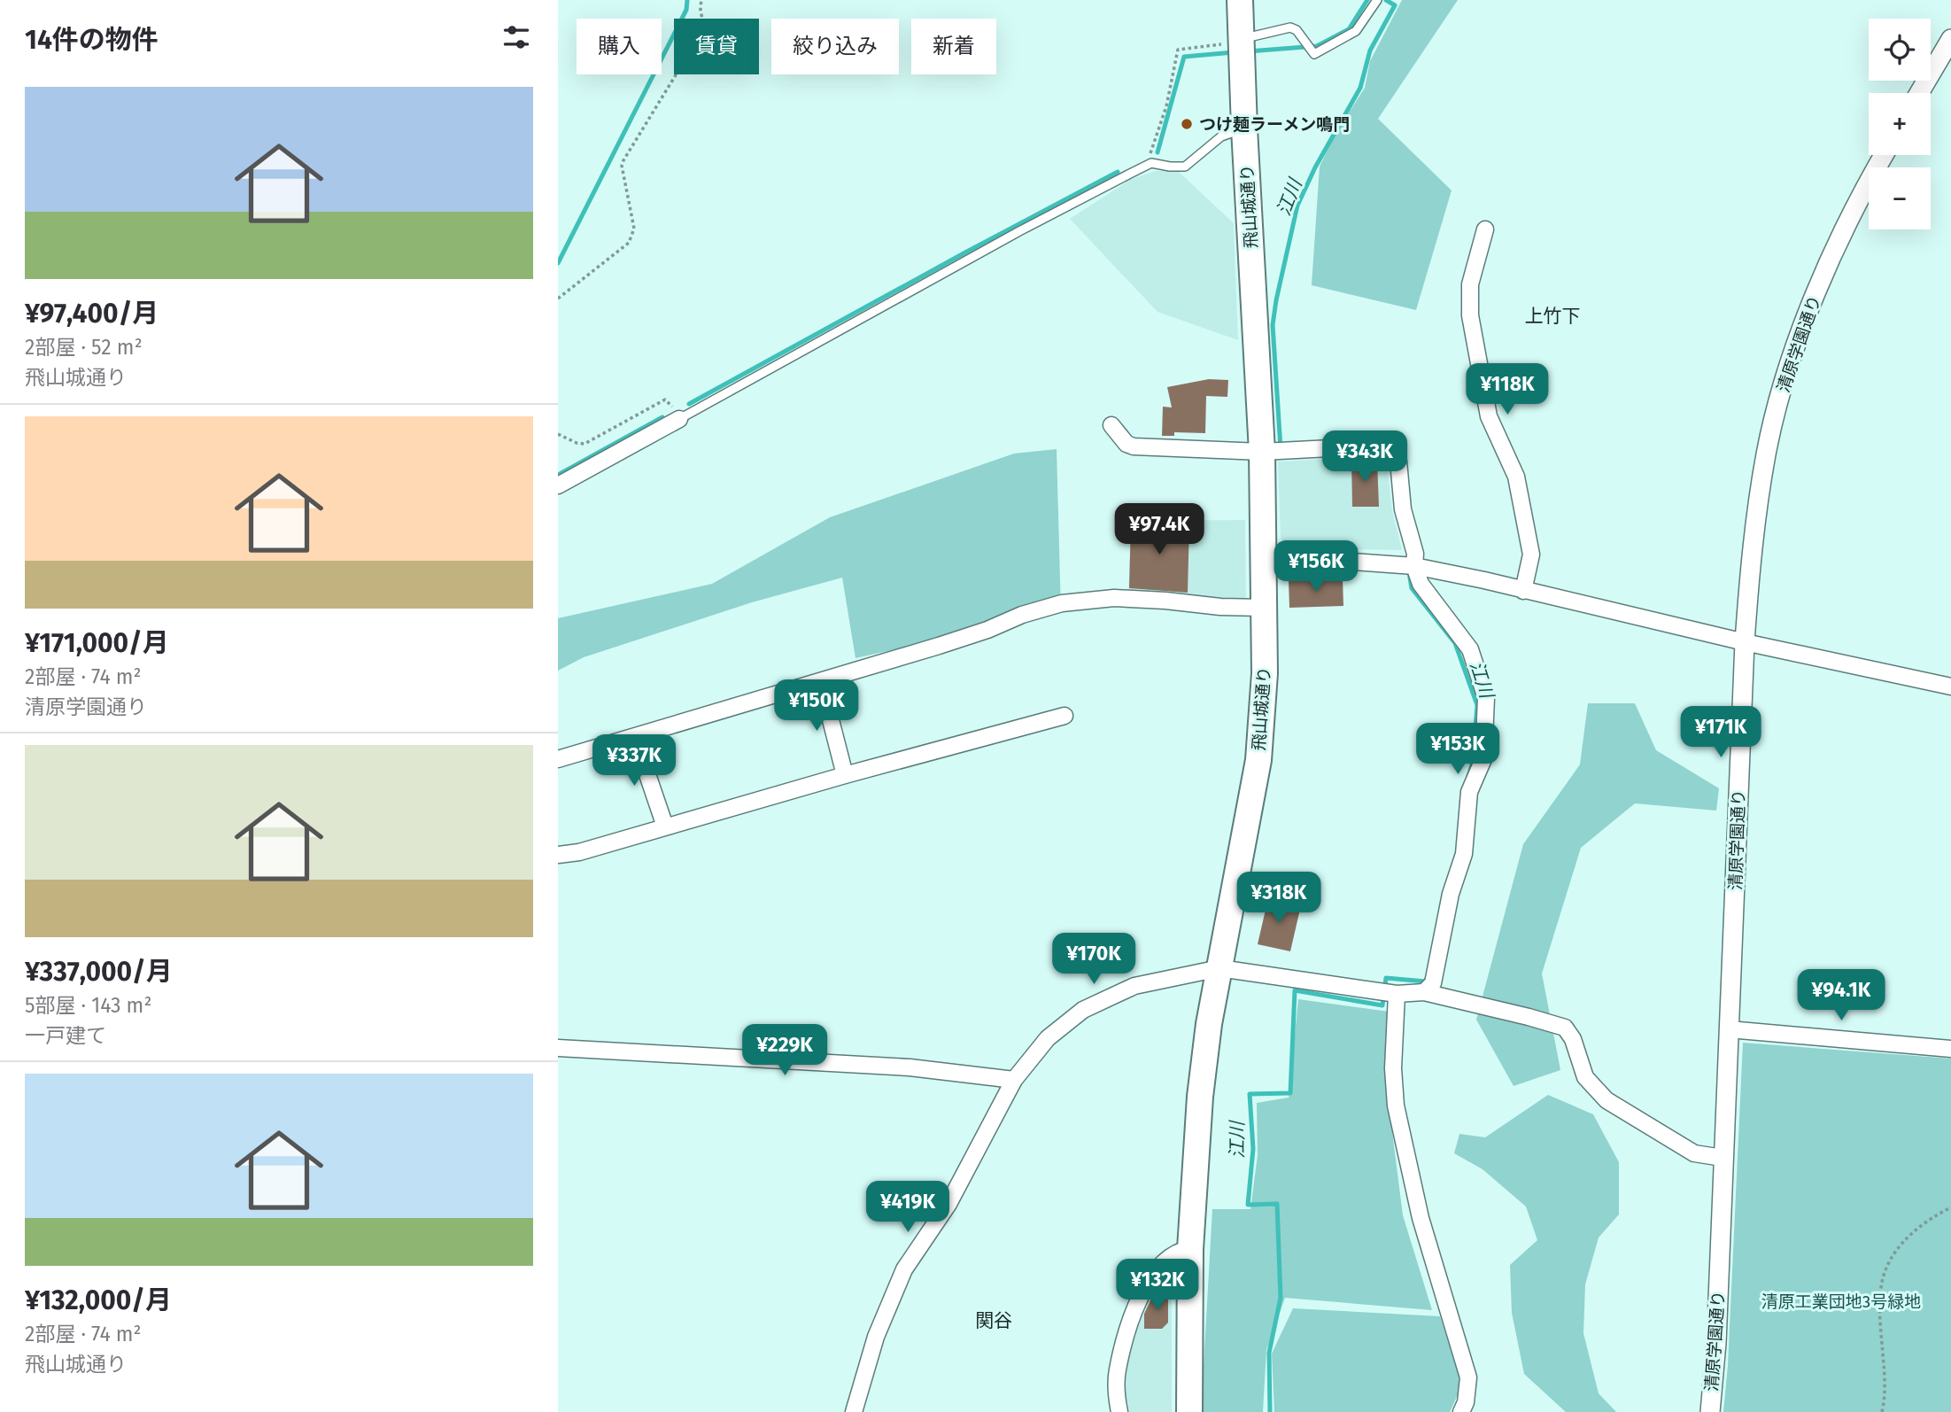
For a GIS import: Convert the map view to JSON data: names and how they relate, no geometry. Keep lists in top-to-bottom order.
{
  "streets": {
    "highway": ["飛山城通り"],
    "street": ["清原学園通り"]
  },
  "districts": ["上竹下", "関谷"],
  "water": ["江川"],
  "parks": ["清原工業団地3号緑地"],
  "places": ["つけ麺ラーメン鳴門"],
  "page": {
    "heading": "14件の物件",
    "map_buttons": ["+", "−"],
    "chip": [
      "購入",
      "賃貸",
      "絞り込み",
      "新着"
    ],
    "list": [
      {
        "name": "¥97,400/月",
        "note": "2部屋 · 52 m² · 飛山城通り"
      },
      {
        "name": "¥171,000/月",
        "note": "2部屋 · 74 m² · 清原学園通り"
      },
      {
        "name": "¥337,000/月",
        "note": "5部屋 · 143 m² · 一戸建て"
      },
      {
        "name": "¥132,000/月",
        "note": "2部屋 · 74 m² · 飛山城通り"
      }
    ],
    "price": [
      "¥118K",
      "¥343K",
      "¥97.4K",
      "¥156K",
      "¥150K",
      "¥171K",
      "¥153K",
      "¥337K",
      "¥318K",
      "¥170K",
      "¥94.1K",
      "¥229K",
      "¥419K",
      "¥132K"
    ]
  }
}
